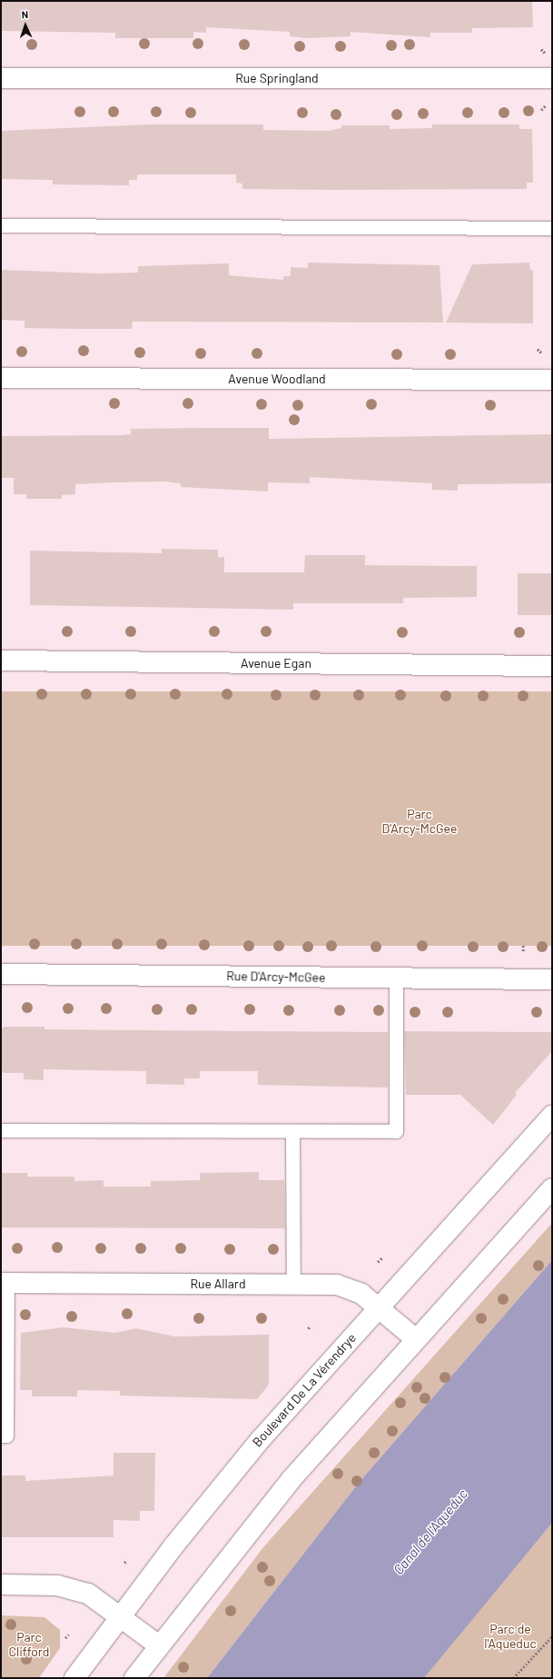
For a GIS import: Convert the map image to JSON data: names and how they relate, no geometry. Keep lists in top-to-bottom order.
{
  "streets": {
    "street": [
      "Rue Springland",
      "Avenue Woodland",
      "Avenue Egan",
      "Rue D'Arcy-McGee",
      "Rue Allard",
      "Boulevard De La Vérendrye"
    ]
  },
  "crossings": [
    ["Rue Allard", "Boulevard De La Vérendrye"]
  ],
  "water": ["Canal de l'Aqueduc"],
  "parks": ["Parc D'Arcy-McGee", "Parc de l'Aqueduc", "Parc Clifford"],
  "north": "top"
}
